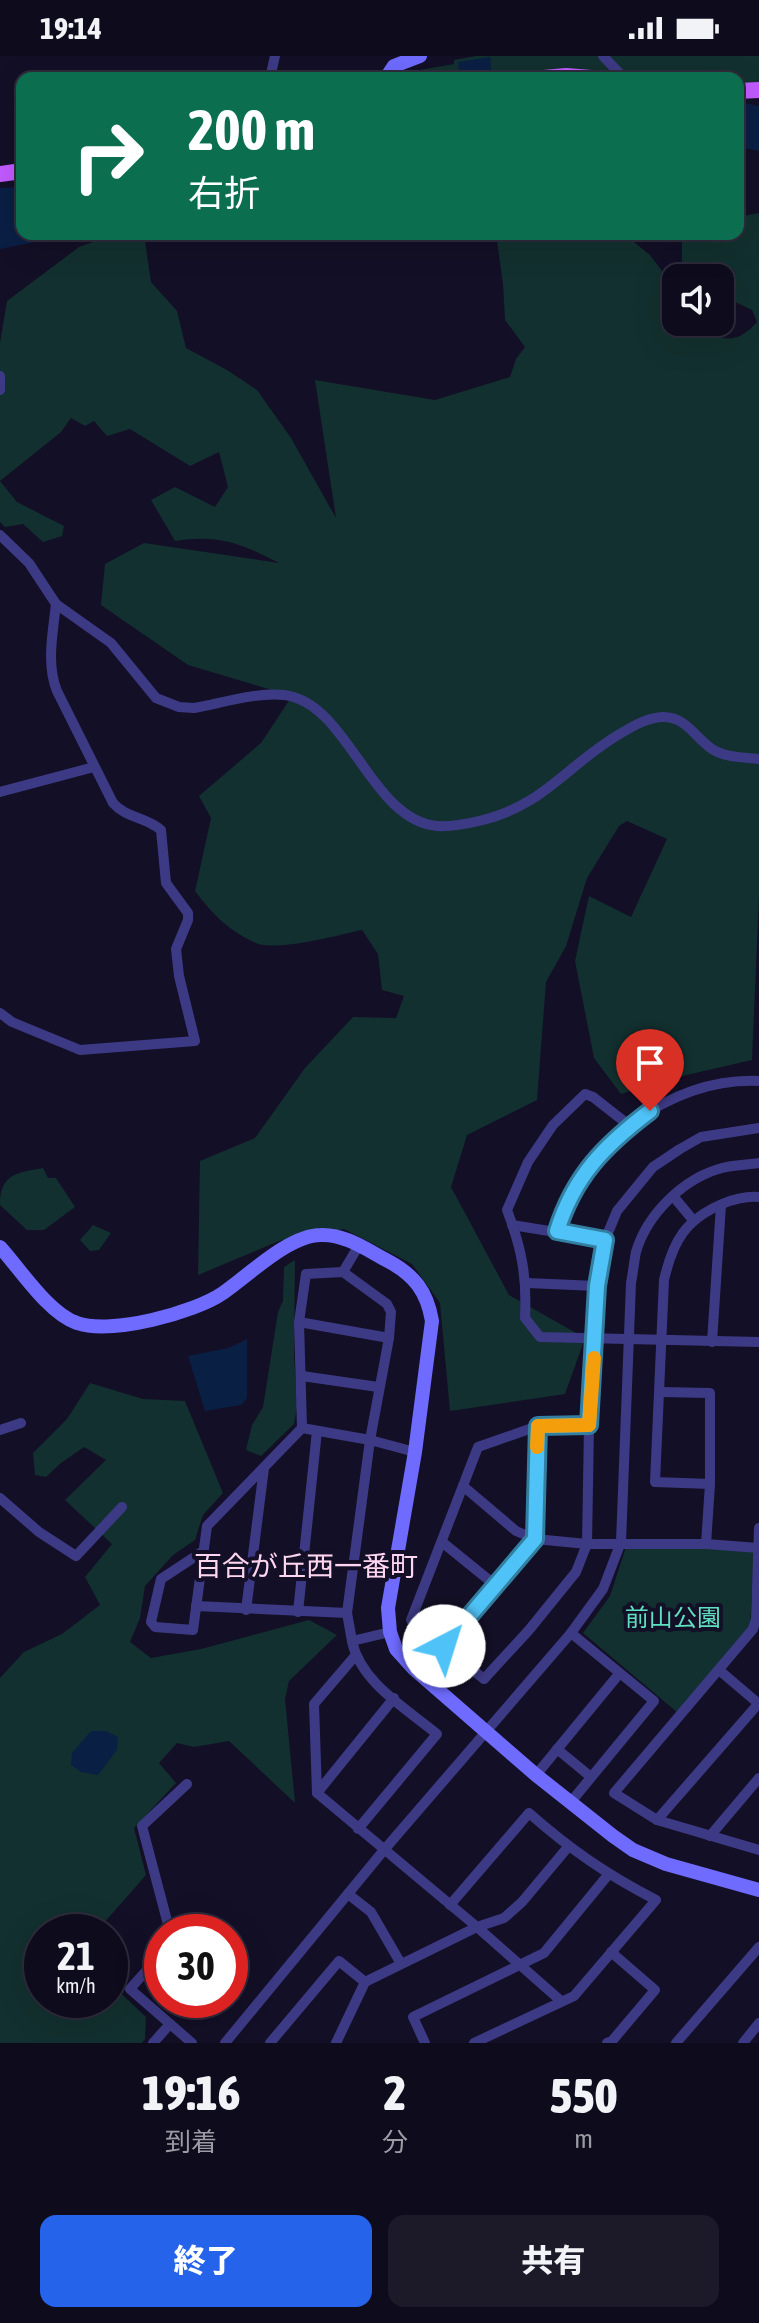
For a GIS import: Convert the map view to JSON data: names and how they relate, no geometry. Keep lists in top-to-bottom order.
{
  "districts": ["百合が丘西一番町"],
  "parks": ["前山公園"],
  "page": {
    "status": "19:14",
    "turn": ["200 m", "右折"],
    "speed": "21 km/h",
    "limit": "30",
    "eta": [
      "19:16",
      "到着",
      "2",
      "分",
      "550",
      "m"
    ],
    "buttons": ["終了", "共有"]
  }
}
